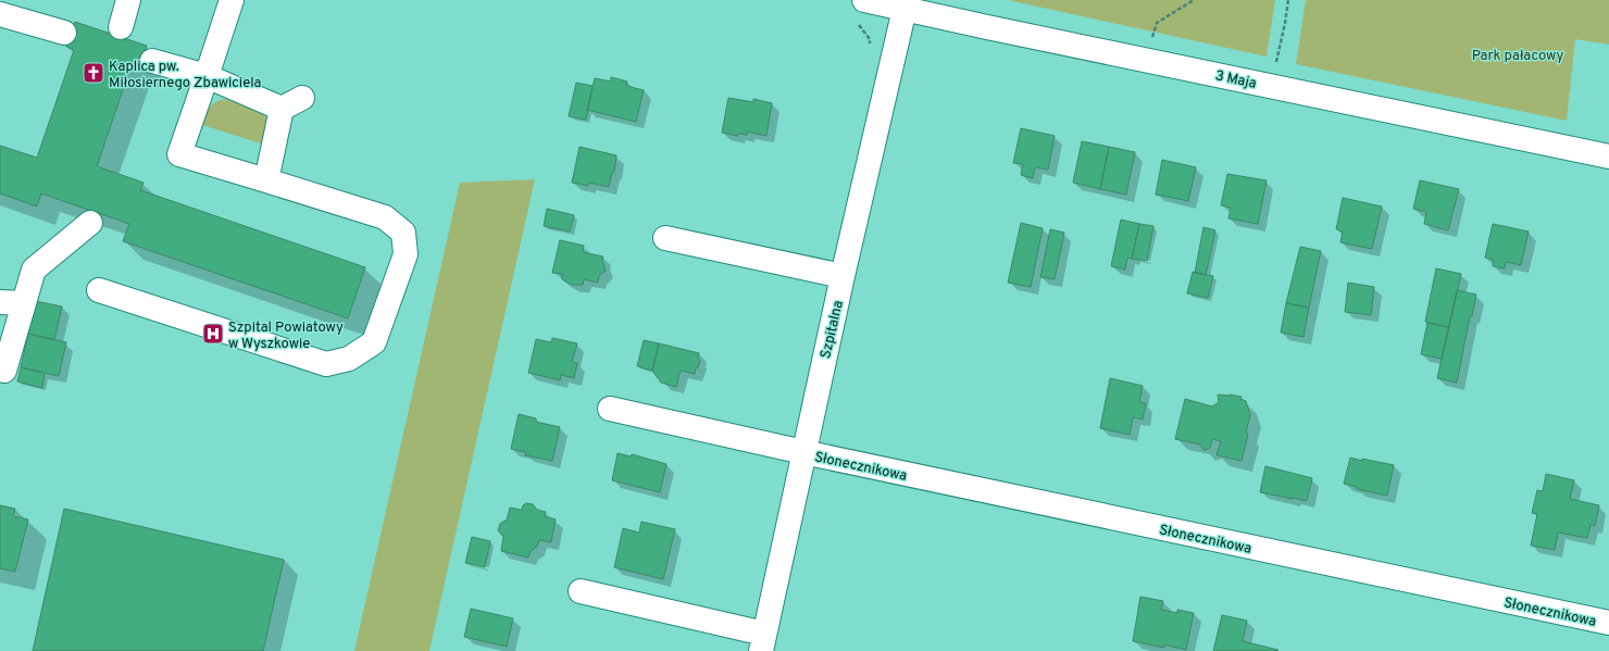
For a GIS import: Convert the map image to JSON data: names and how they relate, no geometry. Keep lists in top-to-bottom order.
{
  "streets": {
    "street": ["3 Maja", "Szpitalna", "Słonecznikowa"]
  },
  "crossings": [
    ["3 Maja", "Szpitalna"],
    ["Szpitalna", "Słonecznikowa"]
  ],
  "parks": ["Park pałacowy"],
  "places": {
    "church": ["Kaplica pw. Miłosiernego Zbawiciela"],
    "hospital": ["Szpital Powiatowy w Wyszkowie"]
  }
}
